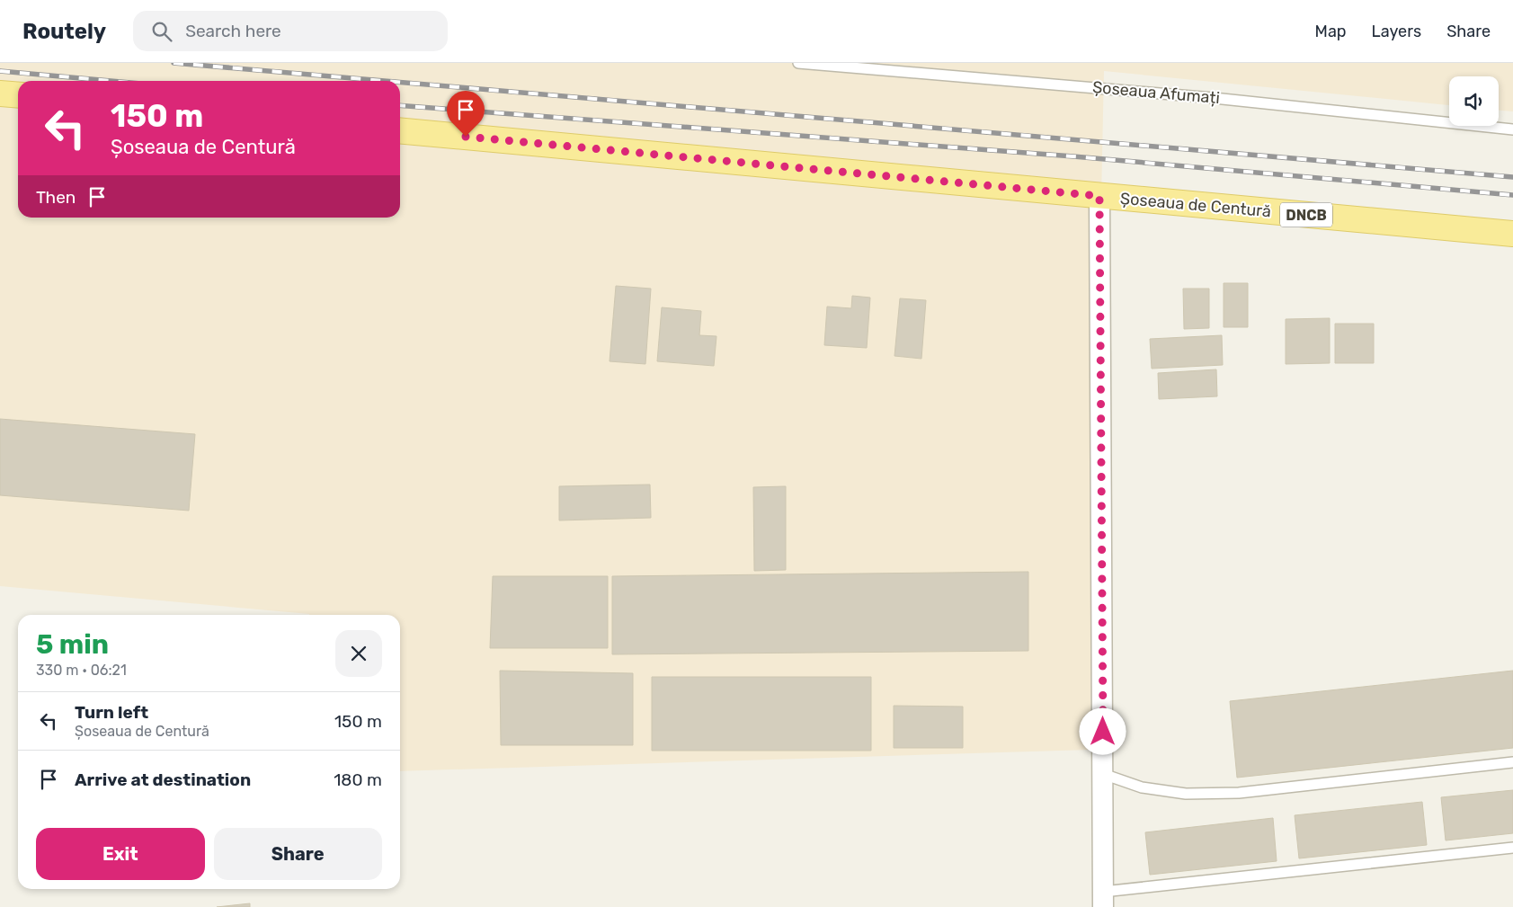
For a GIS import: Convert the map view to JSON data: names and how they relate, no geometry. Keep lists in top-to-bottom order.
{
  "streets": {
    "main road": ["Șoseaua de Centură", "DNCB"],
    "lane": ["Șoseaua Afumați"]
  },
  "page": {
    "header": "Routely",
    "search": "Search here",
    "nav": ["Map", "Layers", "Share"],
    "turn": ["150 m", "Șoseaua de Centură"],
    "then": "Then",
    "heading": ["5 min", "330 m · 06:21"],
    "list": [
      {
        "name": "Turn left",
        "note": "Șoseaua de Centură",
        "value": "150 m"
      },
      {
        "name": "Arrive at destination",
        "value": "180 m"
      }
    ],
    "buttons": ["Exit", "Share"]
  }
}
